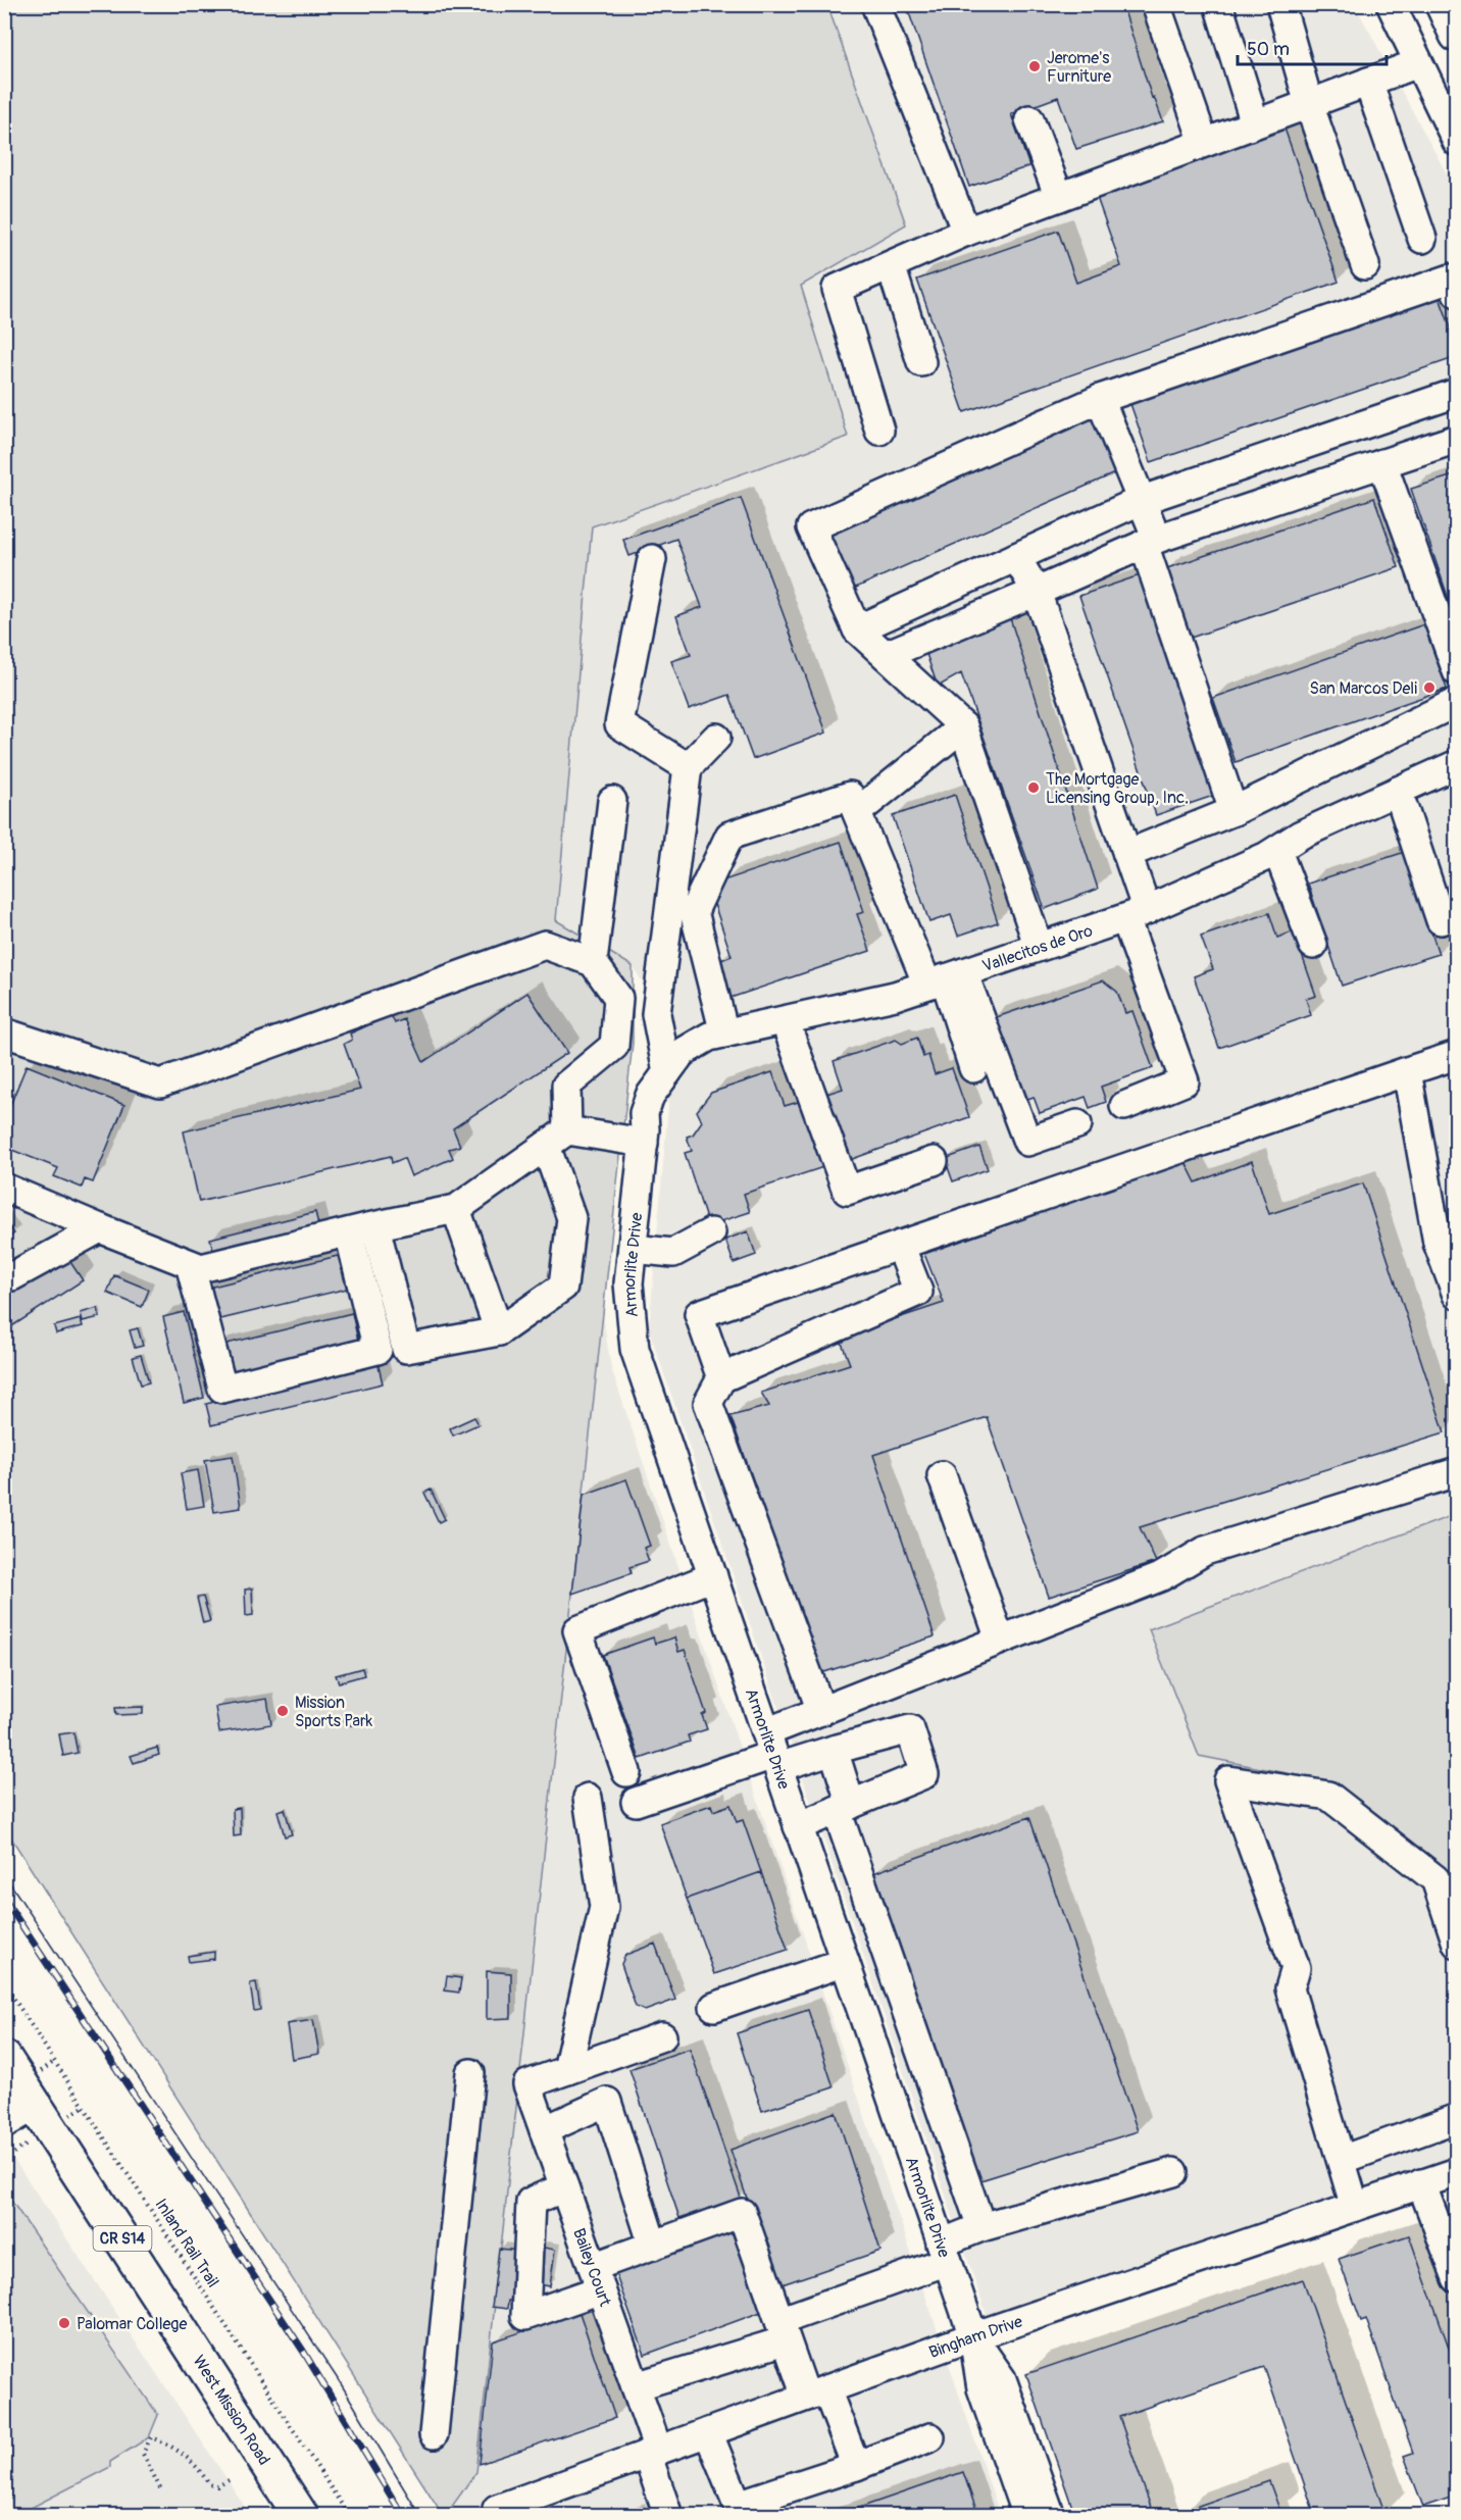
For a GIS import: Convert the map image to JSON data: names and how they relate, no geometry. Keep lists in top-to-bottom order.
{
  "streets": {
    "main road": ["CR S14", "West Mission Road"],
    "street": [
      "Vallecitos de Oro",
      "Armorlite Drive",
      "Bailey Court",
      "Bingham Drive"
    ],
    "path": ["Inland Rail Trail"]
  },
  "crossings": [
    ["Vallecitos de Oro", "Armorlite Drive"],
    ["Armorlite Drive", "Bingham Drive"],
    ["Bailey Court", "Bingham Drive"]
  ],
  "places": [
    "Jerome's Furniture",
    "San Marcos Deli",
    "The Mortgage Licensing Group, Inc.",
    "Mission Sports Park",
    "Palomar College"
  ],
  "scale_bar": "50 m"
}
